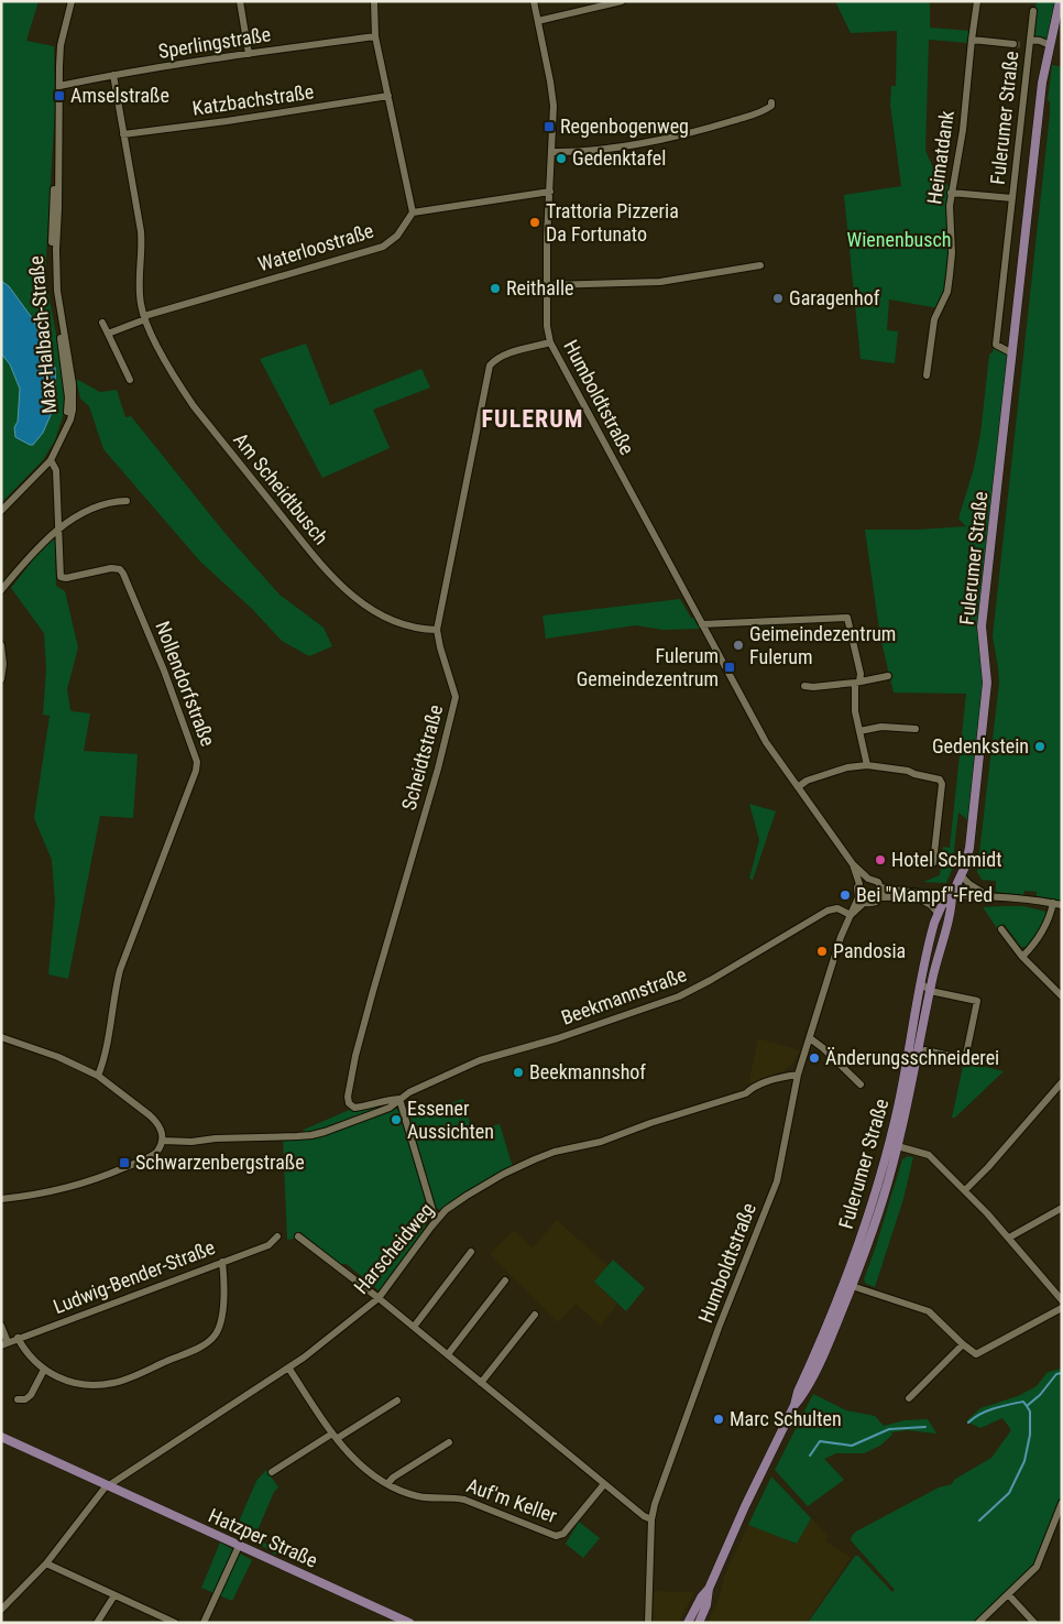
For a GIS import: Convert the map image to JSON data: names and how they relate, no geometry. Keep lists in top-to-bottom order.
{
  "streets": {
    "main road": ["Fulerumer Straße", "Hatzper Straße"],
    "street": [
      "Sperlingstraße",
      "Katzbachstraße",
      "Heimatdank",
      "Waterloostraße",
      "Max-Halbach-Straße",
      "Humboldtstraße",
      "Am Scheidtbusch",
      "Nollendorfstraße",
      "Scheidtstraße",
      "Beekmannstraße",
      "Harscheidweg",
      "Ludwig-Bender-Straße",
      "Auf'm Keller"
    ]
  },
  "crossings": [
    ["Sperlingstraße", "Max-Halbach-Straße"],
    ["Sperlingstraße", "Am Scheidtbusch"],
    ["Katzbachstraße", "Am Scheidtbusch"],
    ["Fulerumer Straße", "Heimatdank"],
    ["Waterloostraße", "Am Scheidtbusch"],
    ["Max-Halbach-Straße", "Nollendorfstraße"],
    ["Humboldtstraße", "Scheidtstraße"],
    ["Humboldtstraße", "Beekmannstraße"],
    ["Humboldtstraße", "Harscheidweg"],
    ["Am Scheidtbusch", "Scheidtstraße"],
    ["Scheidtstraße", "Beekmannstraße"],
    ["Harscheidweg", "Auf'm Keller"],
    ["Harscheidweg", "Hatzper Straße"]
  ],
  "districts": ["FULERUM"],
  "parks": ["Wienenbusch"],
  "places": {
    "transit": [
      "Amselstraße",
      "Regenbogenweg",
      "Fulerum Gemeindezentrum",
      "Schwarzenbergstraße"
    ],
    "other": [
      "Gedenktafel",
      "Trattoria Pizzeria Da Fortunato",
      "Reithalle",
      "Garagenhof",
      "Geimeindezentrum Fulerum",
      "Gedenkstein",
      "Hotel Schmidt",
      "Bei \"Mampf\"-Fred",
      "Pandosia",
      "Änderungsschneiderei",
      "Beekmannshof",
      "Essener Aussichten",
      "Marc Schulten"
    ]
  }
}
